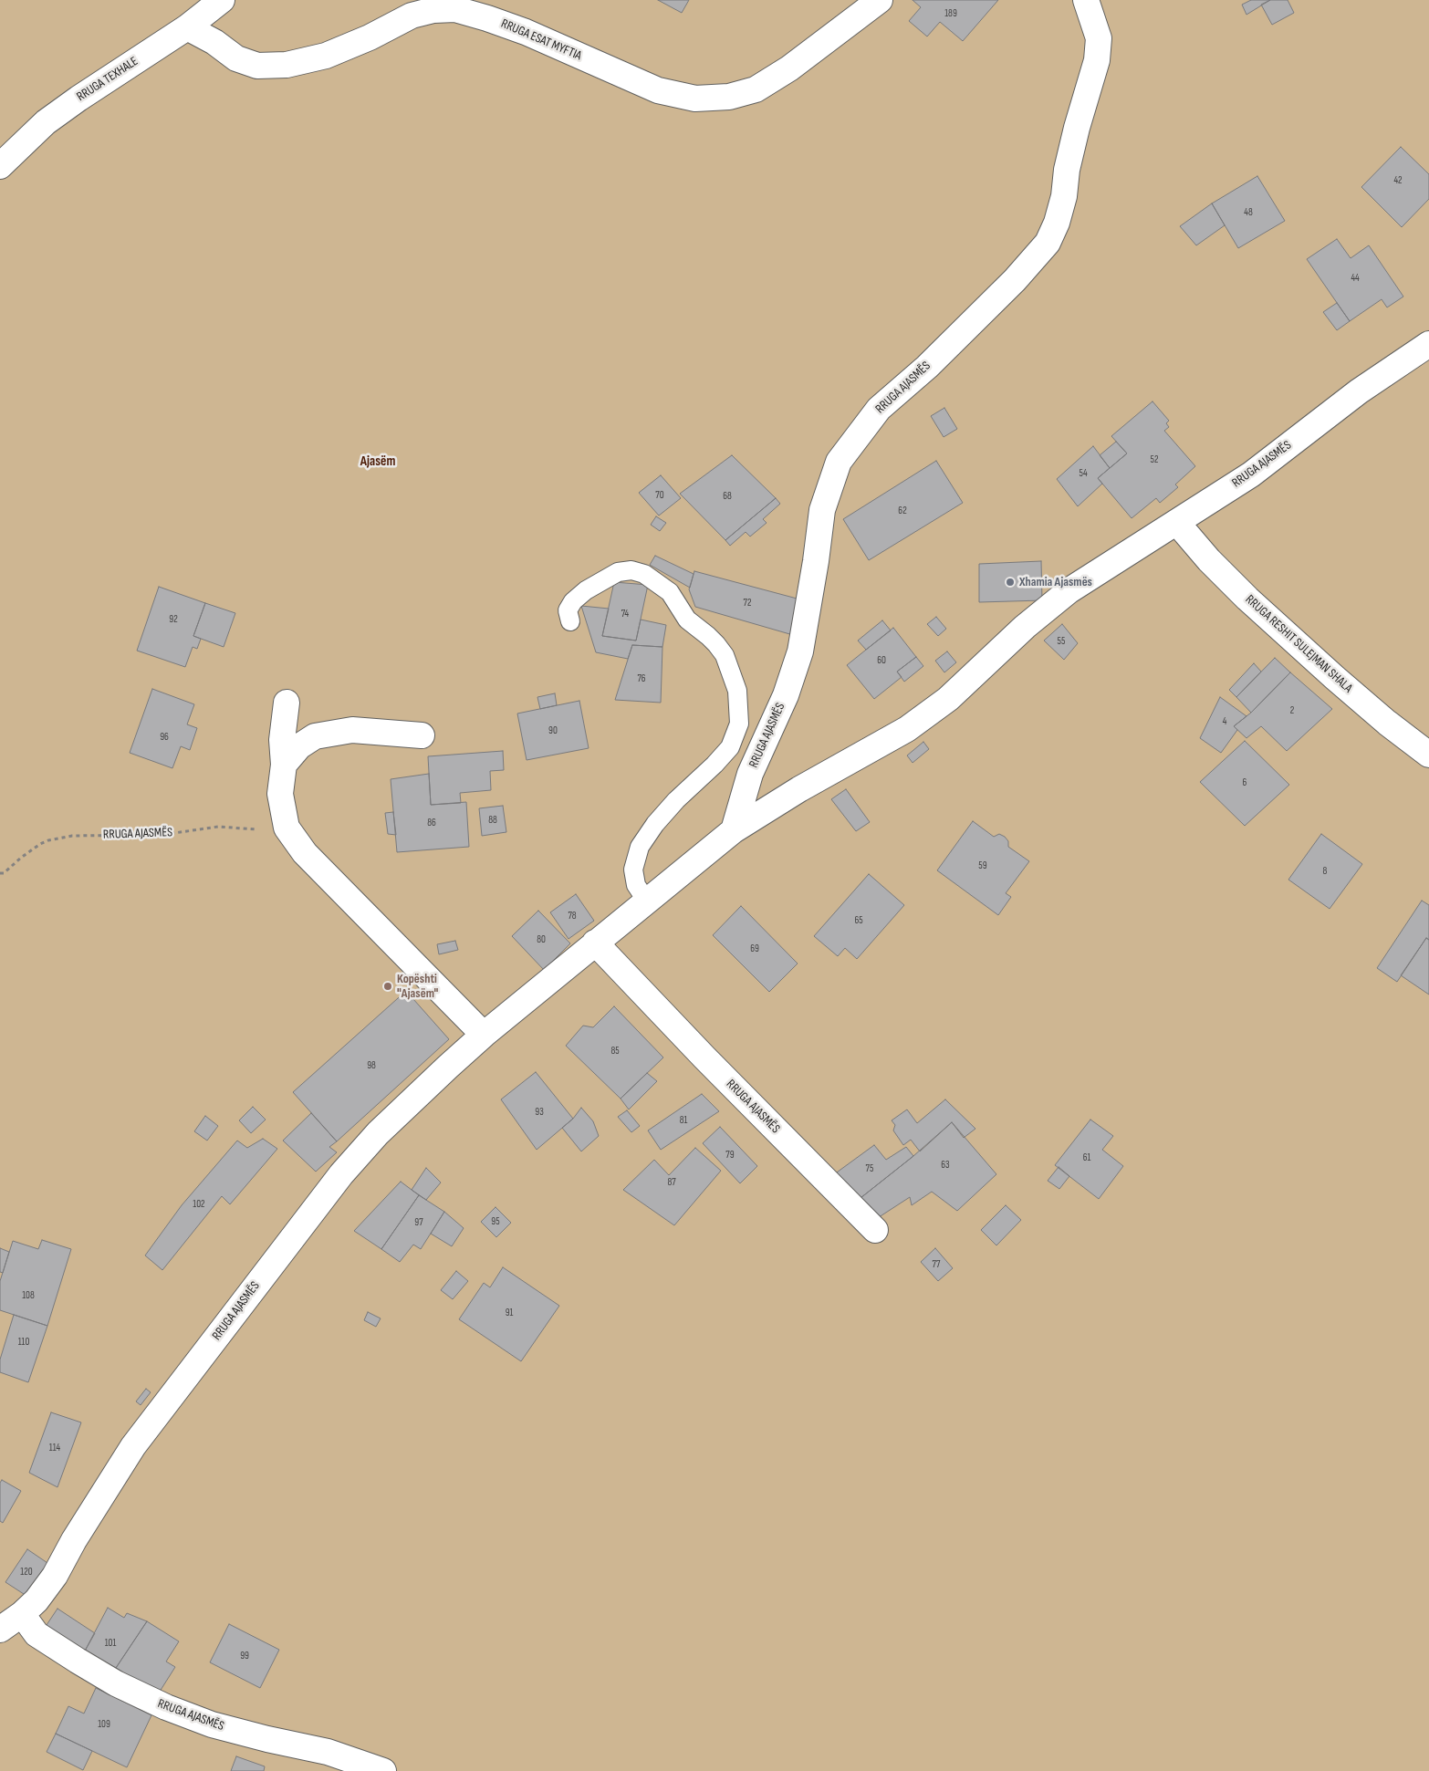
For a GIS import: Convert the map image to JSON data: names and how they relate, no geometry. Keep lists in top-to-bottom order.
{
  "streets": {
    "street": [
      "RRUGA ESAT MYFTIA",
      "RRUGA TEXHALE",
      "RRUGA AJASMËS",
      "RRUGA RESHIT SULEJMAN SHALA"
    ]
  },
  "crossings": [
    ["RRUGA ESAT MYFTIA", "RRUGA TEXHALE"],
    ["RRUGA AJASMËS", "RRUGA RESHIT SULEJMAN SHALA"]
  ],
  "districts": ["Ajasëm"],
  "places": ["Xhamia Ajasmës", "Kopështi \"Ajasëm\""],
  "house_numbers": [
    "189",
    "42",
    "48",
    "44",
    "52",
    "54",
    "70",
    "68",
    "62",
    "72",
    "74",
    "92",
    "55",
    "60",
    "76",
    "2",
    "4",
    "90",
    "96",
    "6",
    "88",
    "86",
    "59",
    "8",
    "78",
    "65",
    "80",
    "69",
    "85",
    "98",
    "93",
    "81",
    "79",
    "61",
    "63",
    "75",
    "87",
    "102",
    "95",
    "97",
    "77",
    "108",
    "91",
    "110",
    "114",
    "120",
    "101",
    "99",
    "109"
  ]
}
